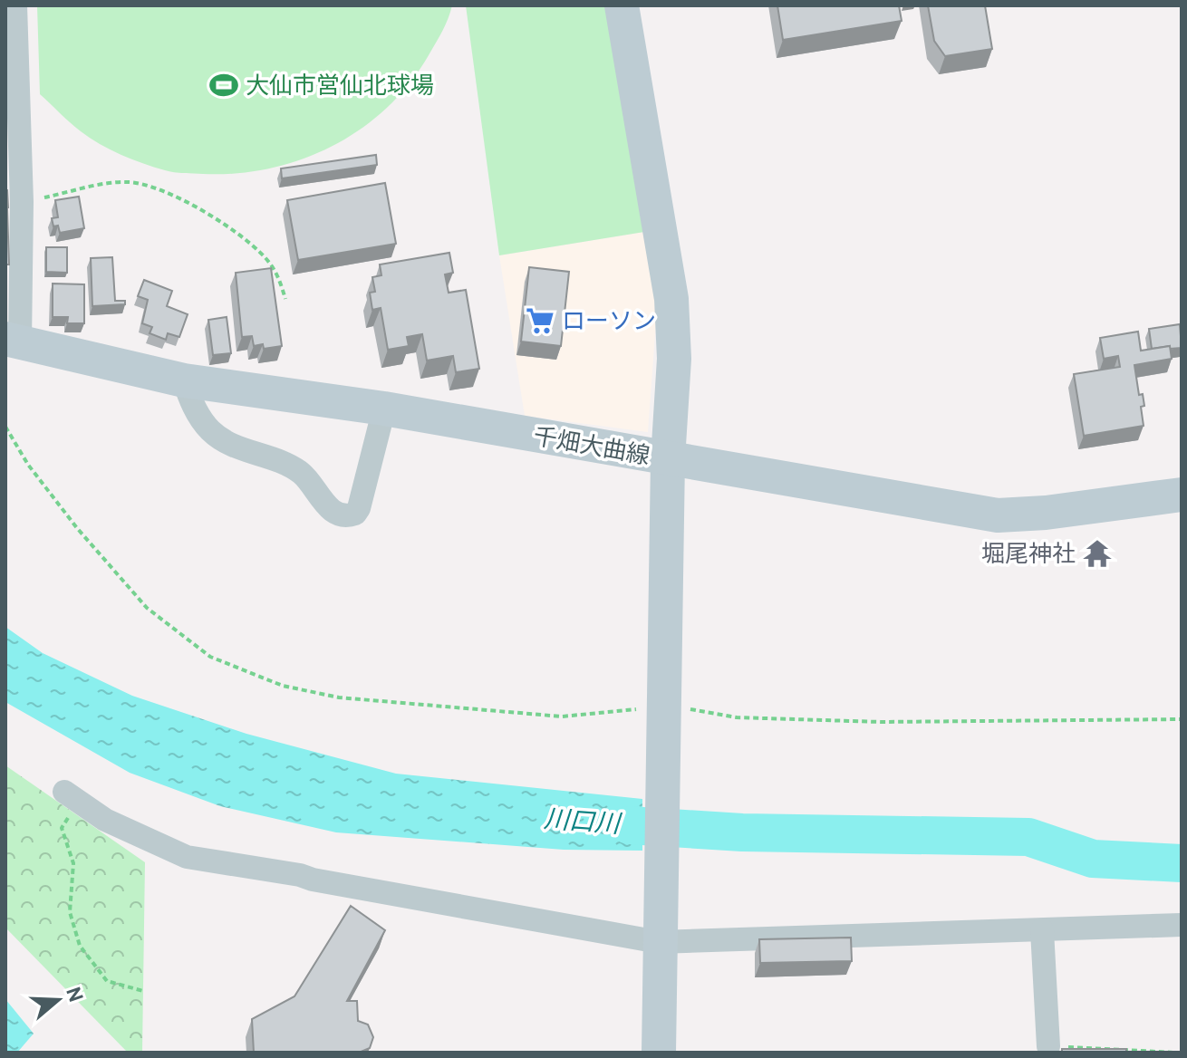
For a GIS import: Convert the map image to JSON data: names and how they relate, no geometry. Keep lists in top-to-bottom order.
{
  "streets": {
    "main road": ["千畑大曲線"]
  },
  "water": ["川口川"],
  "places": {
    "sports": ["大仙市営仙北球場"],
    "supermarket": ["ローソン"],
    "temple": ["堀尾神社"]
  },
  "north": "right"
}
